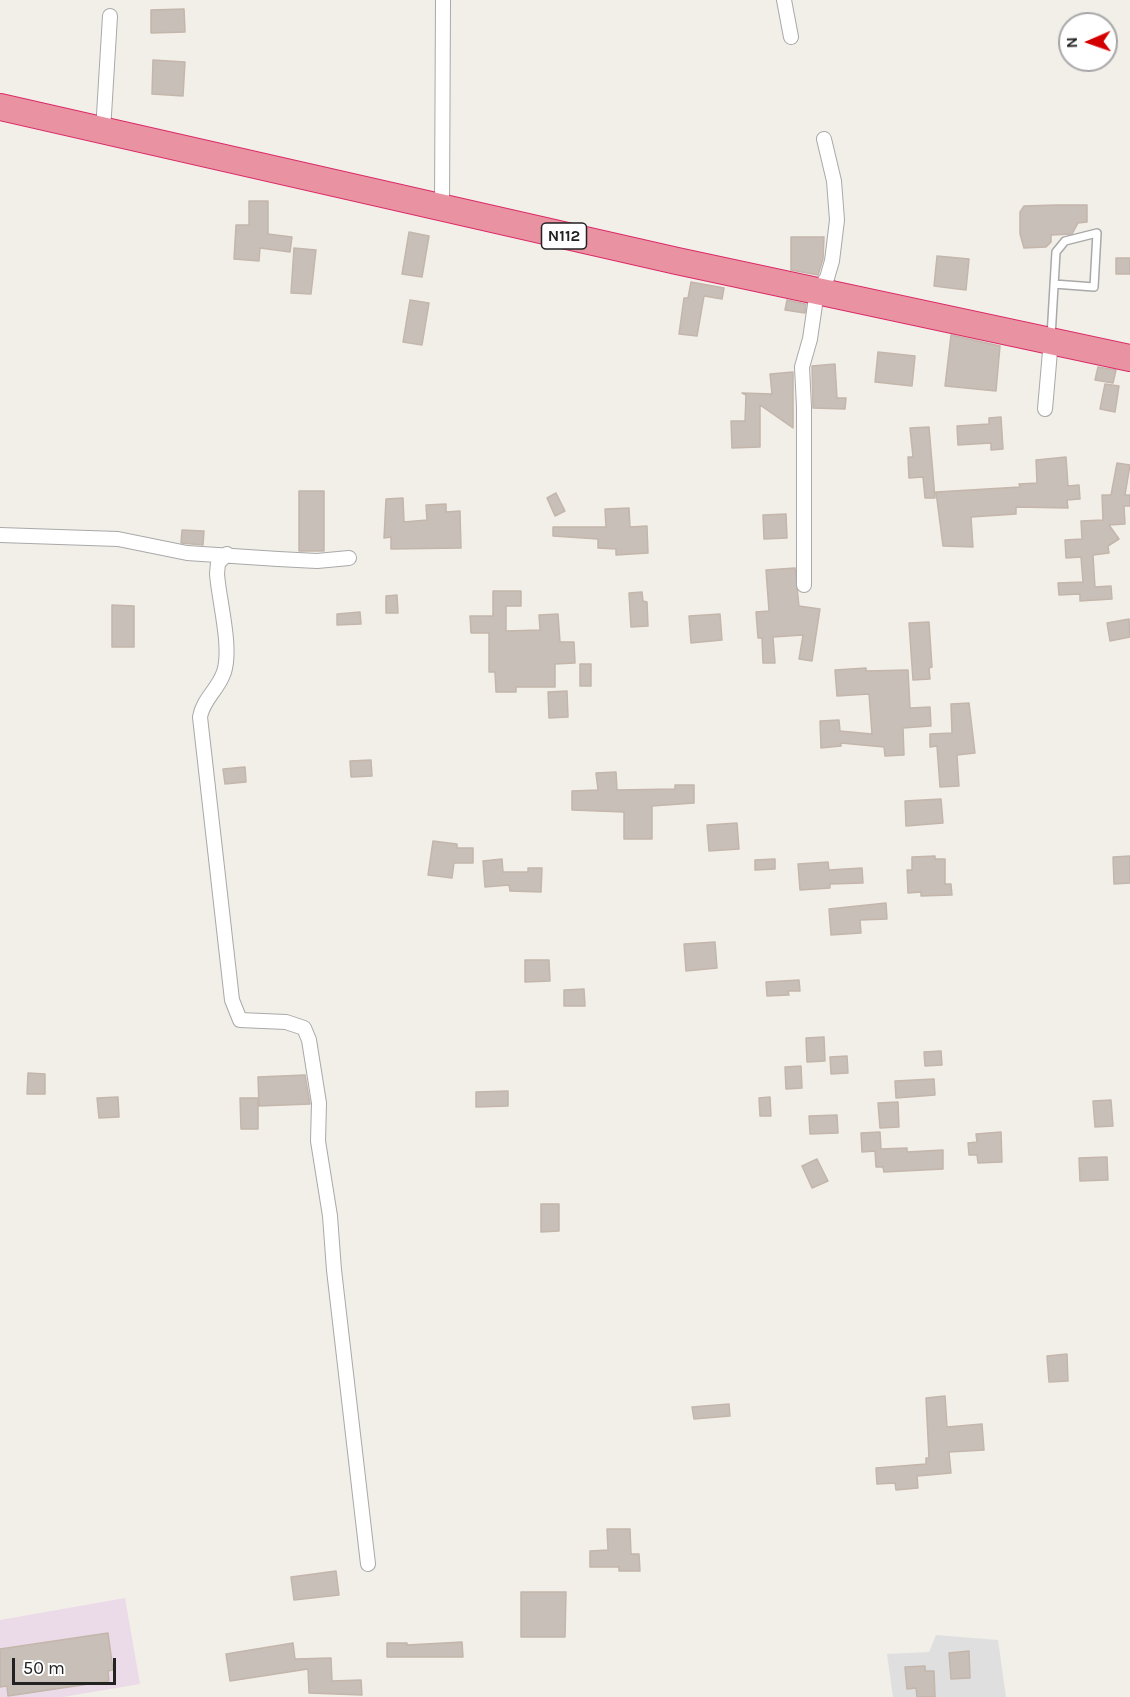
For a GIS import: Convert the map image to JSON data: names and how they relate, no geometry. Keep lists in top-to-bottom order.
{
  "streets": {
    "highway": ["N112"]
  },
  "scale_bar": "50 m",
  "north": "left"
}
